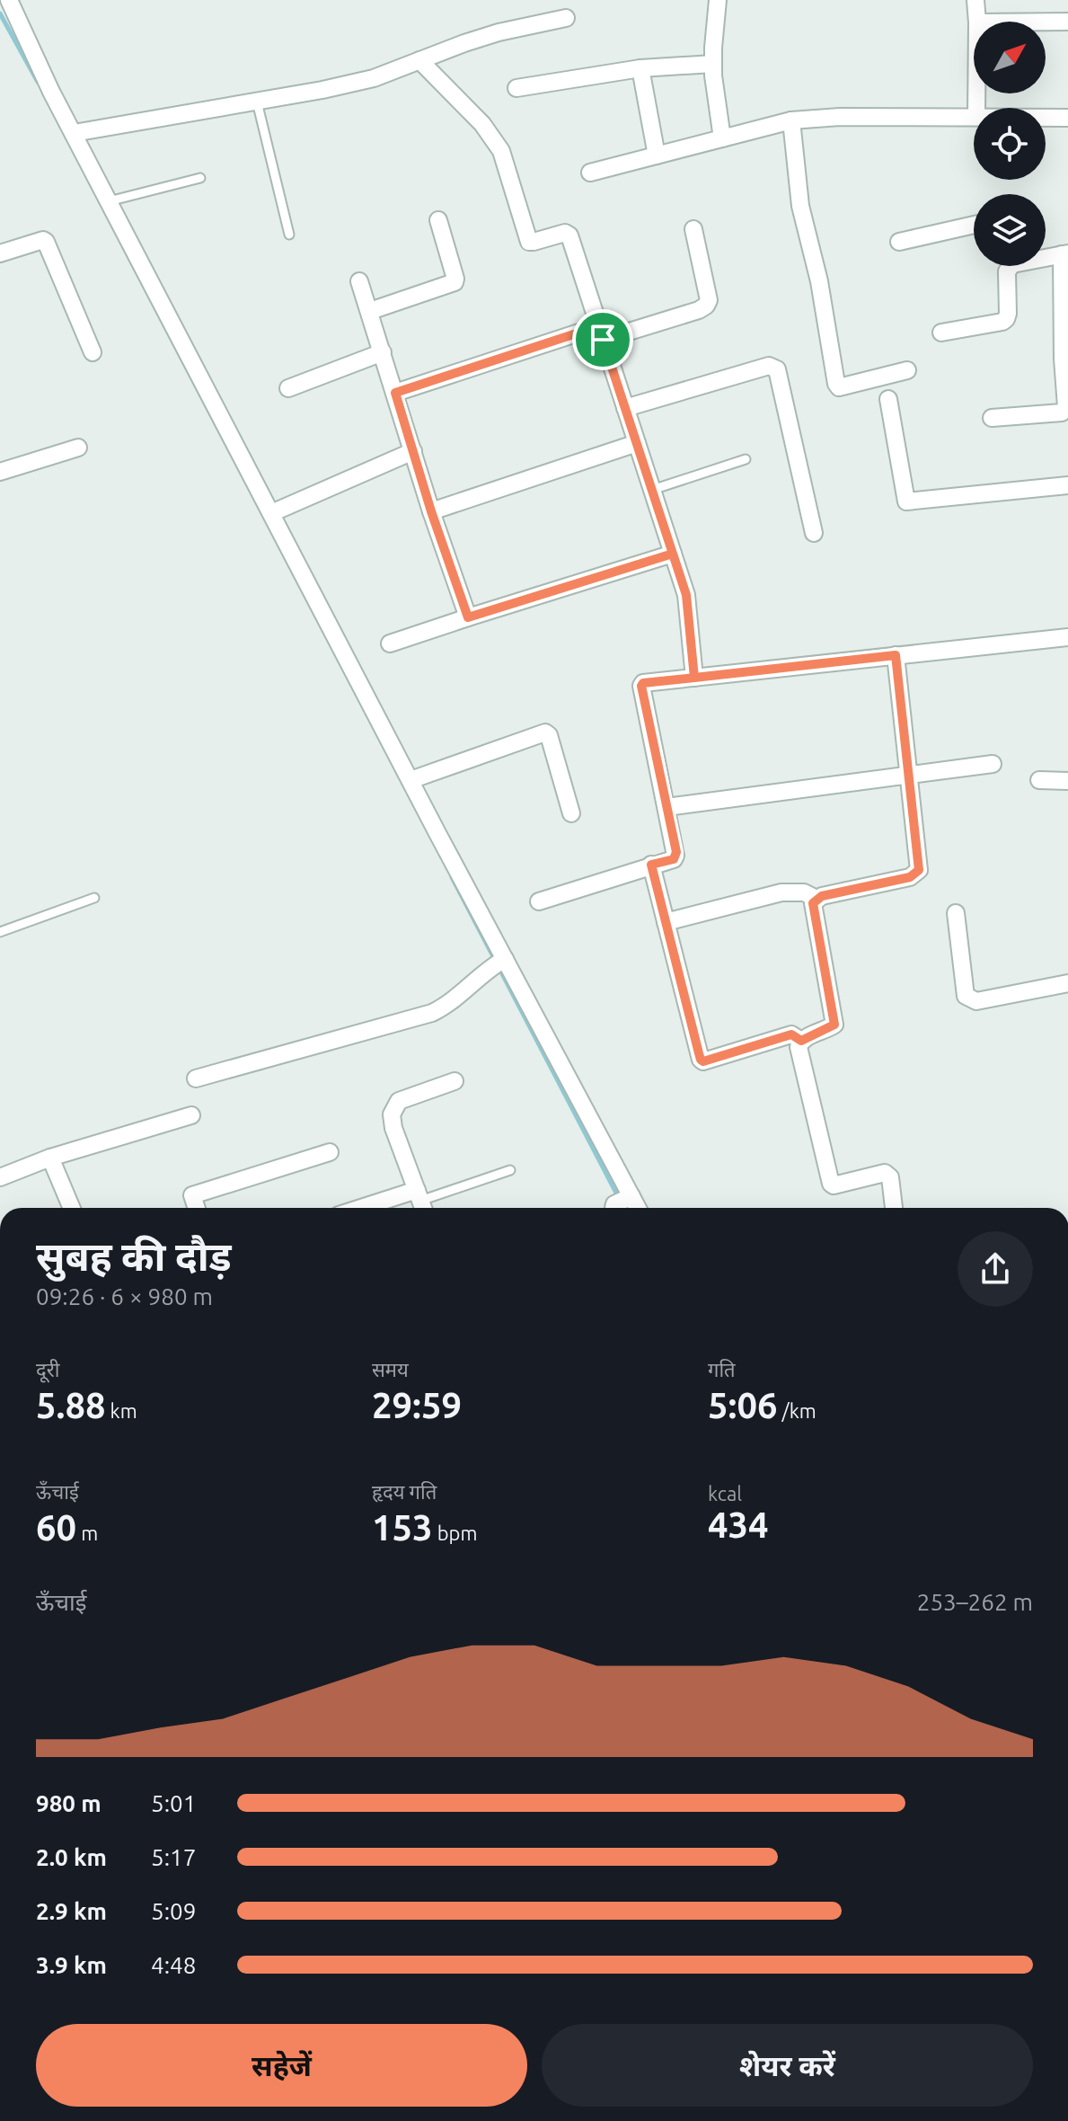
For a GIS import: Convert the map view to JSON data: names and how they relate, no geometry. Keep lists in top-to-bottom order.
{
  "north": "top right",
  "page": {
    "heading": ["सुबह की दौड़", "09:26 · 6 × 980 m"],
    "stats": [
      ["दूरी", "5.88 km"],
      ["समय", "29:59"],
      ["गति", "5:06 /km"],
      ["ऊँचाई", "60 m"],
      ["हृदय गति", "153 bpm"],
      ["kcal", "434"]
    ],
    "chart": ["ऊँचाई", "253–262 m"],
    "list": [
      {
        "name": "980 m",
        "note": "5:01"
      },
      {
        "name": "2.0 km",
        "note": "5:17"
      },
      {
        "name": "2.9 km",
        "note": "5:09"
      },
      {
        "name": "3.9 km",
        "note": "4:48"
      }
    ],
    "buttons": ["सहेजें", "शेयर करें"]
  }
}
